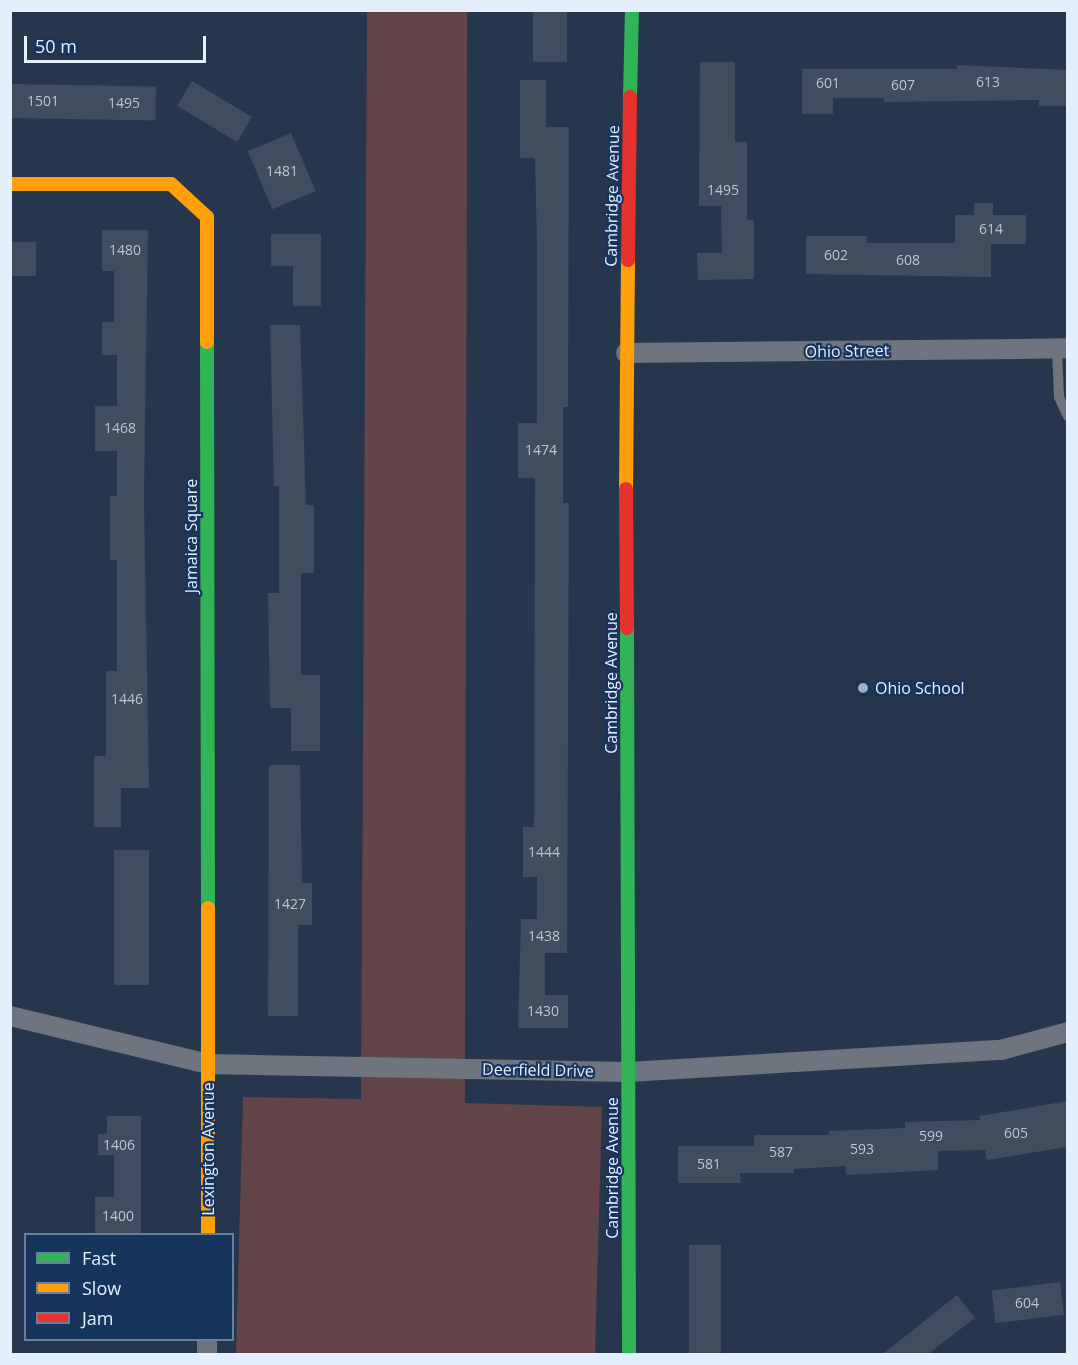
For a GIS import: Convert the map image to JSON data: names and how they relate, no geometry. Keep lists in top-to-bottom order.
{
  "streets": {
    "street": [
      "Cambridge Avenue",
      "Ohio Street",
      "Jamaica Square",
      "Deerfield Drive",
      "Lexington Avenue"
    ]
  },
  "crossings": [
    ["Cambridge Avenue", "Ohio Street"],
    ["Cambridge Avenue", "Deerfield Drive"],
    ["Jamaica Square", "Deerfield Drive"],
    ["Jamaica Square", "Lexington Avenue"],
    ["Deerfield Drive", "Lexington Avenue"]
  ],
  "places": ["Ohio School"],
  "house_numbers": [
    "613",
    "601",
    "607",
    "1501",
    "1495",
    "1481",
    "1495",
    "614",
    "1480",
    "602",
    "608",
    "1468",
    "1474",
    "1446",
    "1444",
    "1427",
    "1438",
    "1430",
    "605",
    "599",
    "1406",
    "593",
    "587",
    "581",
    "1400",
    "604"
  ],
  "legend": ["Fast", "Slow", "Jam"],
  "scale_bar": "50 m"
}
